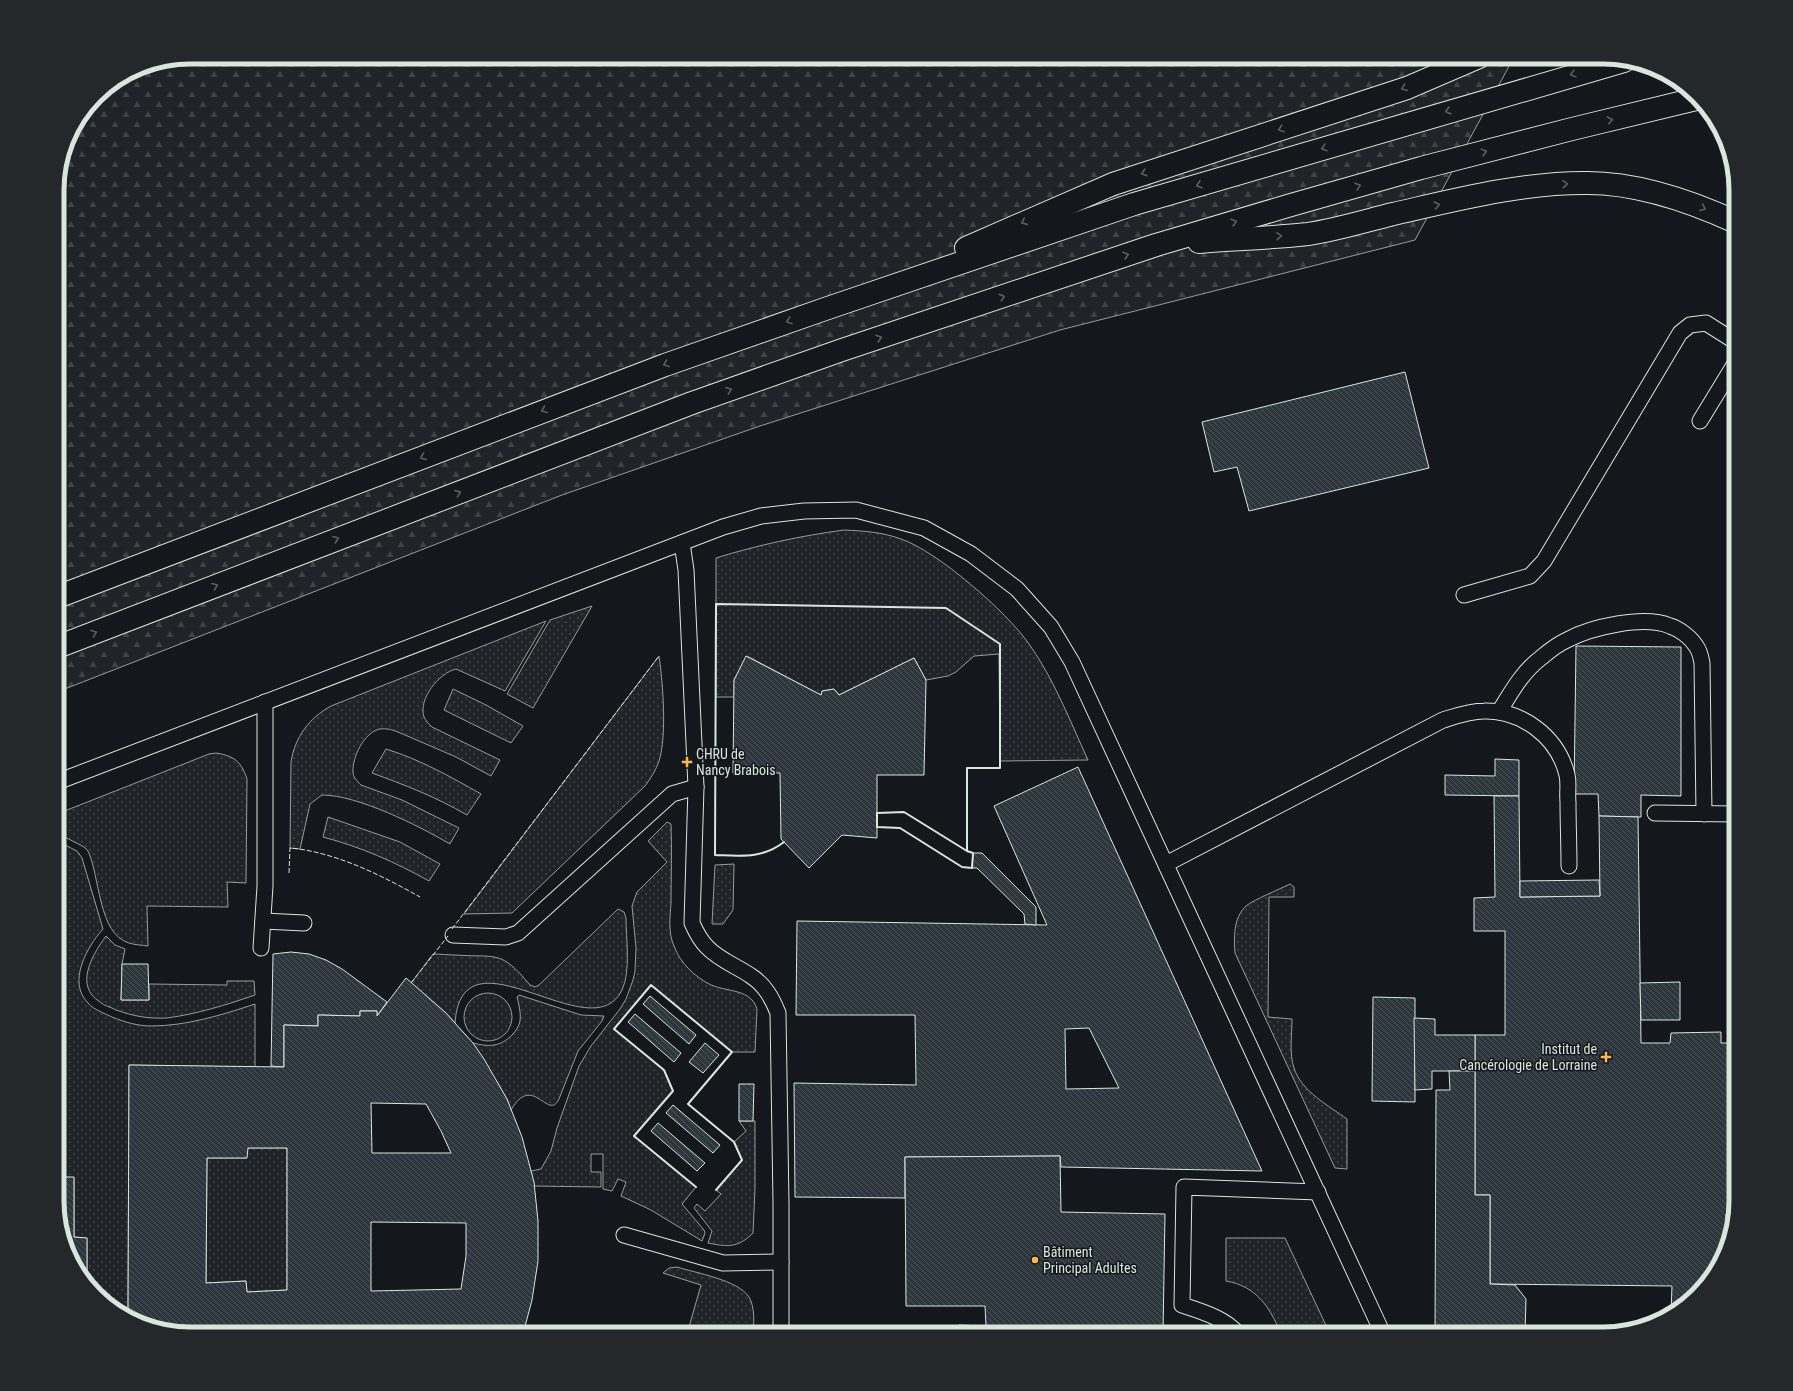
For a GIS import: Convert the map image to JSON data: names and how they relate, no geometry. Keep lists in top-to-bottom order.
{
  "places": {
    "health": ["CHRU de Nancy Brabois", "Institut de Cancérologie de Lorraine"],
    "other": ["Bâtiment Principal Adultes"]
  }
}
